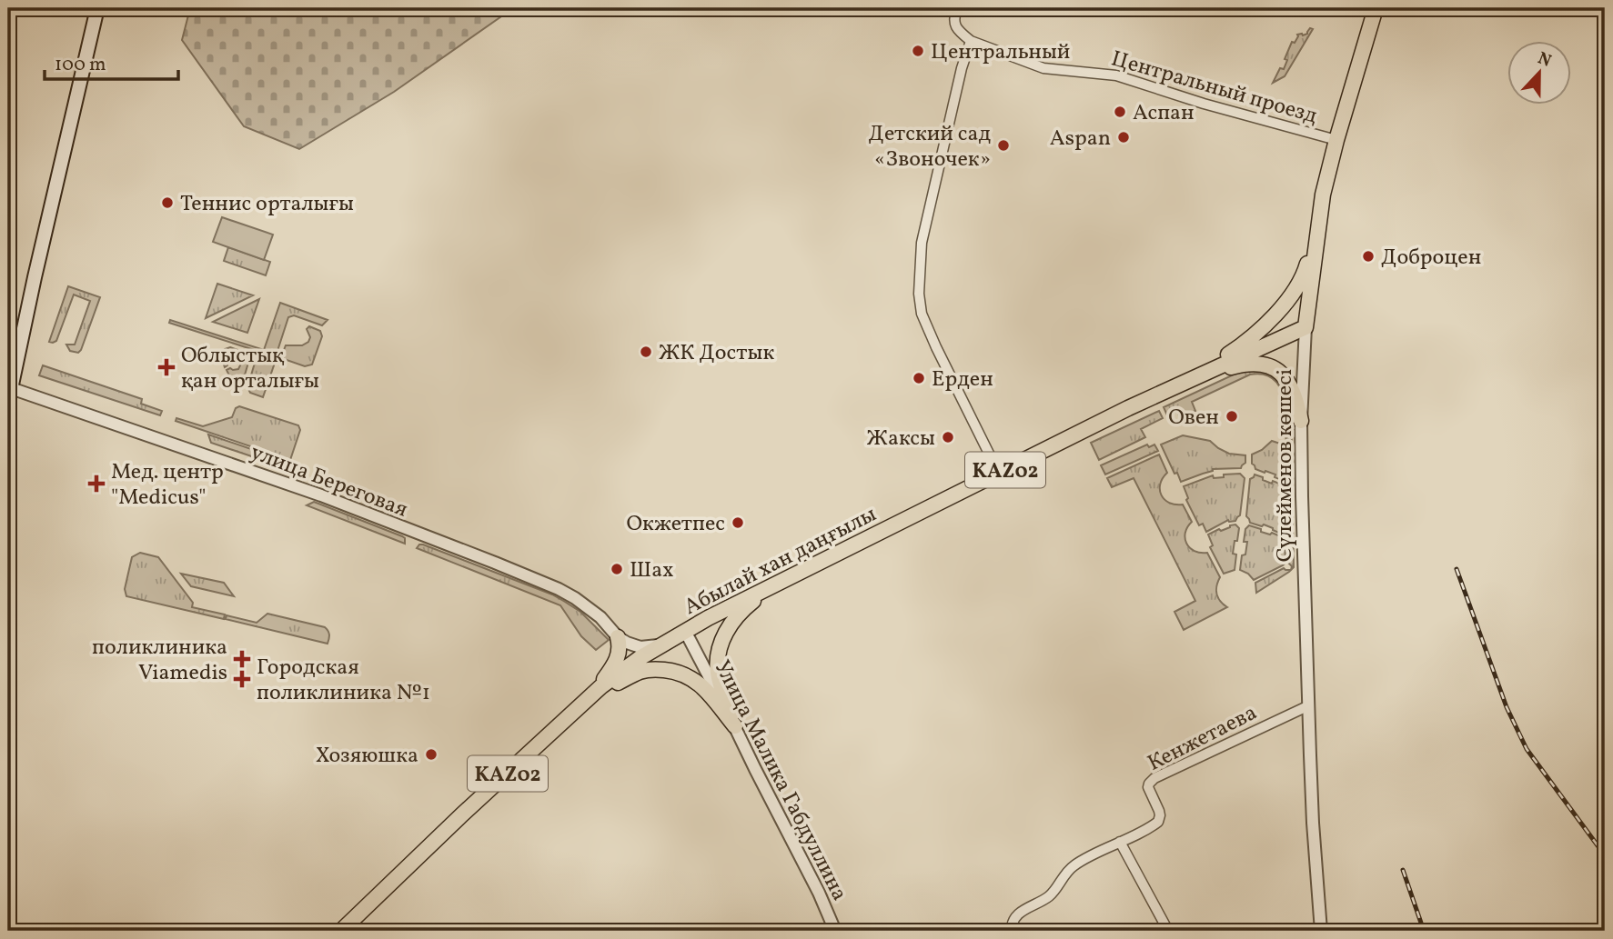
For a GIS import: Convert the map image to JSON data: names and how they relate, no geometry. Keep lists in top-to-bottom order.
{
  "streets": {
    "highway": ["Сүлейменов көшесі", "KАZ02", "Абылай хан даңғылы"],
    "street": [
      "Центральный проезд",
      "улица Береговая",
      "Кенжетаева",
      "Улица Малика Габдуллина"
    ]
  },
  "crossings": [
    ["Центральный проезд", "Сүлейменов көшесі"],
    ["Сүлейменов көшесі", "KАZ02"],
    ["Сүлейменов көшесі", "Абылай хан даңғылы"],
    ["Сүлейменов көшесі", "Кенжетаева"],
    ["KАZ02", "Абылай хан даңғылы"],
    ["Абылай хан даңғылы", "Улица Малика Габдуллина"]
  ],
  "places": {
    "other": [
      "Центральный",
      "Аспан",
      "Aspan",
      "Детский сад «Звоночек»",
      "Теннис орталығы",
      "Доброцен",
      "ЖК Достык",
      "Ерден",
      "Овен",
      "Жаксы",
      "Окжетпес",
      "Шах",
      "Хозяюшка"
    ],
    "health": [
      "Облыстық қан орталығы",
      "Мед. центр \"Medicus\"",
      "поликлиника Viamedis",
      "Городская поликлиника №1"
    ]
  },
  "scale_bar": "100 m",
  "north": "top"
}
